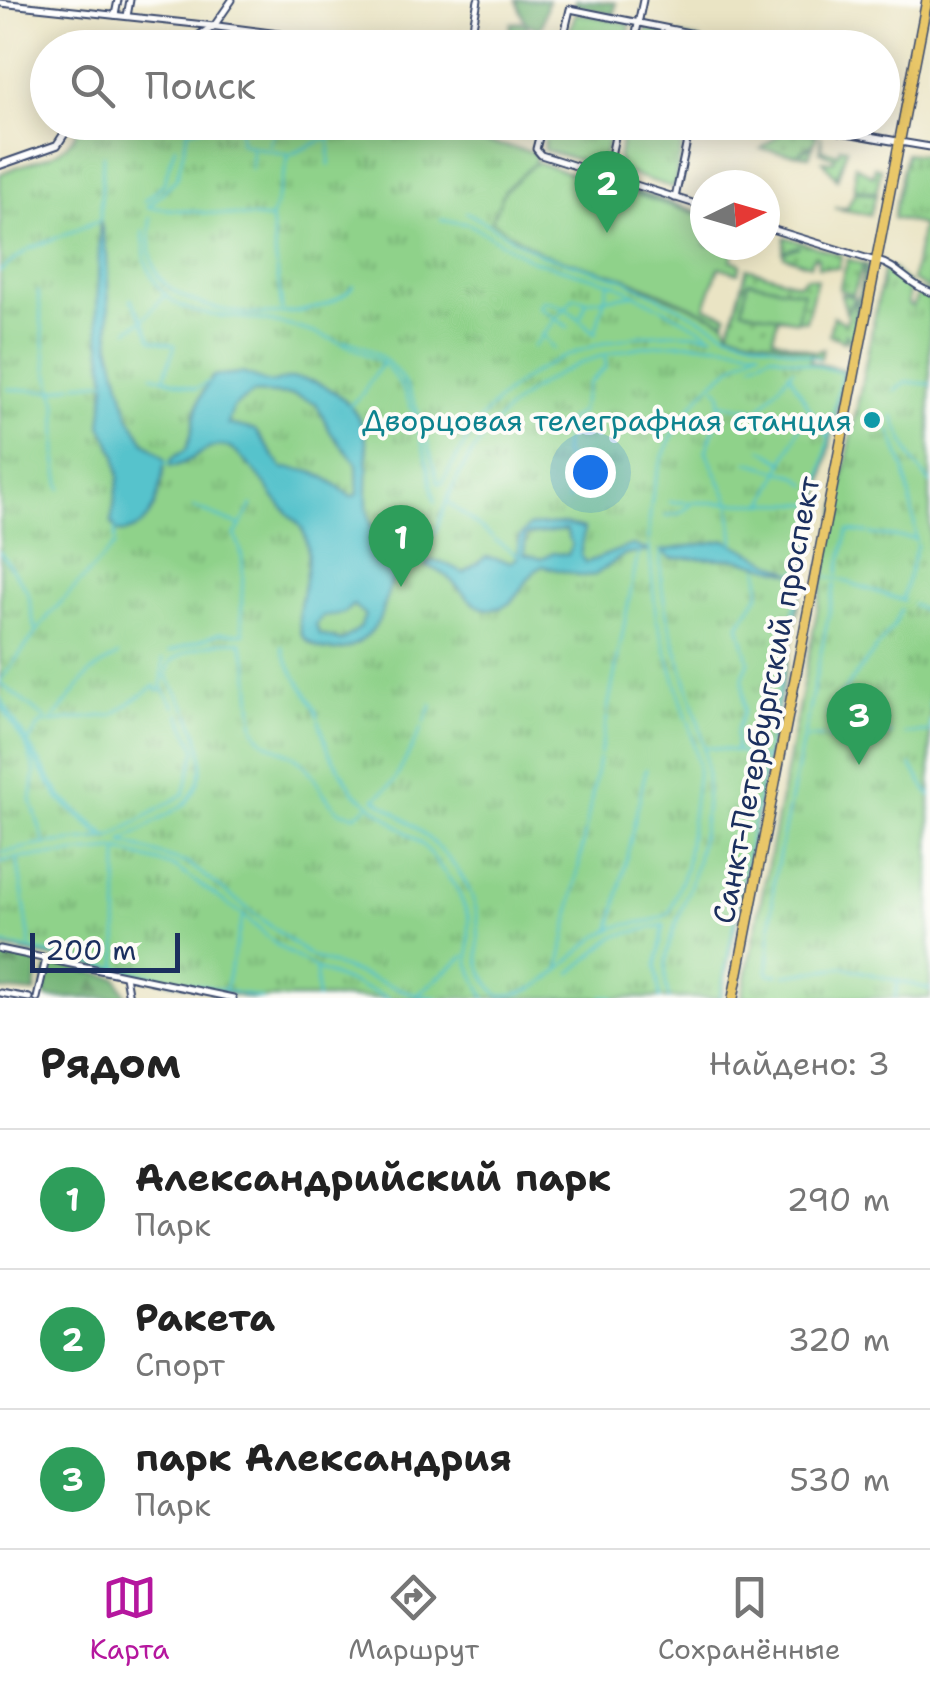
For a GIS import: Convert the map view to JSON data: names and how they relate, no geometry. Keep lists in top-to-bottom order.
{
  "streets": {
    "main road": ["Санкт-Петербургский проспект"]
  },
  "places": ["Дворцовая телеграфная станция"],
  "scale_bar": "200 m",
  "north": "right",
  "page": {
    "search": "Поиск",
    "pins": ["2", "1", "3"],
    "scale": "200 m",
    "heading": ["Рядом", "Найдено: 3"],
    "list": [
      {
        "mark": "1",
        "name": "Александрийский парк",
        "note": "Парк",
        "value": "290 m"
      },
      {
        "mark": "2",
        "name": "Ракета",
        "note": "Спорт",
        "value": "320 m"
      },
      {
        "mark": "3",
        "name": "парк Александрия",
        "note": "Парк",
        "value": "530 m"
      }
    ],
    "nav": ["Карта", "Маршрут", "Сохранённые"]
  }
}
